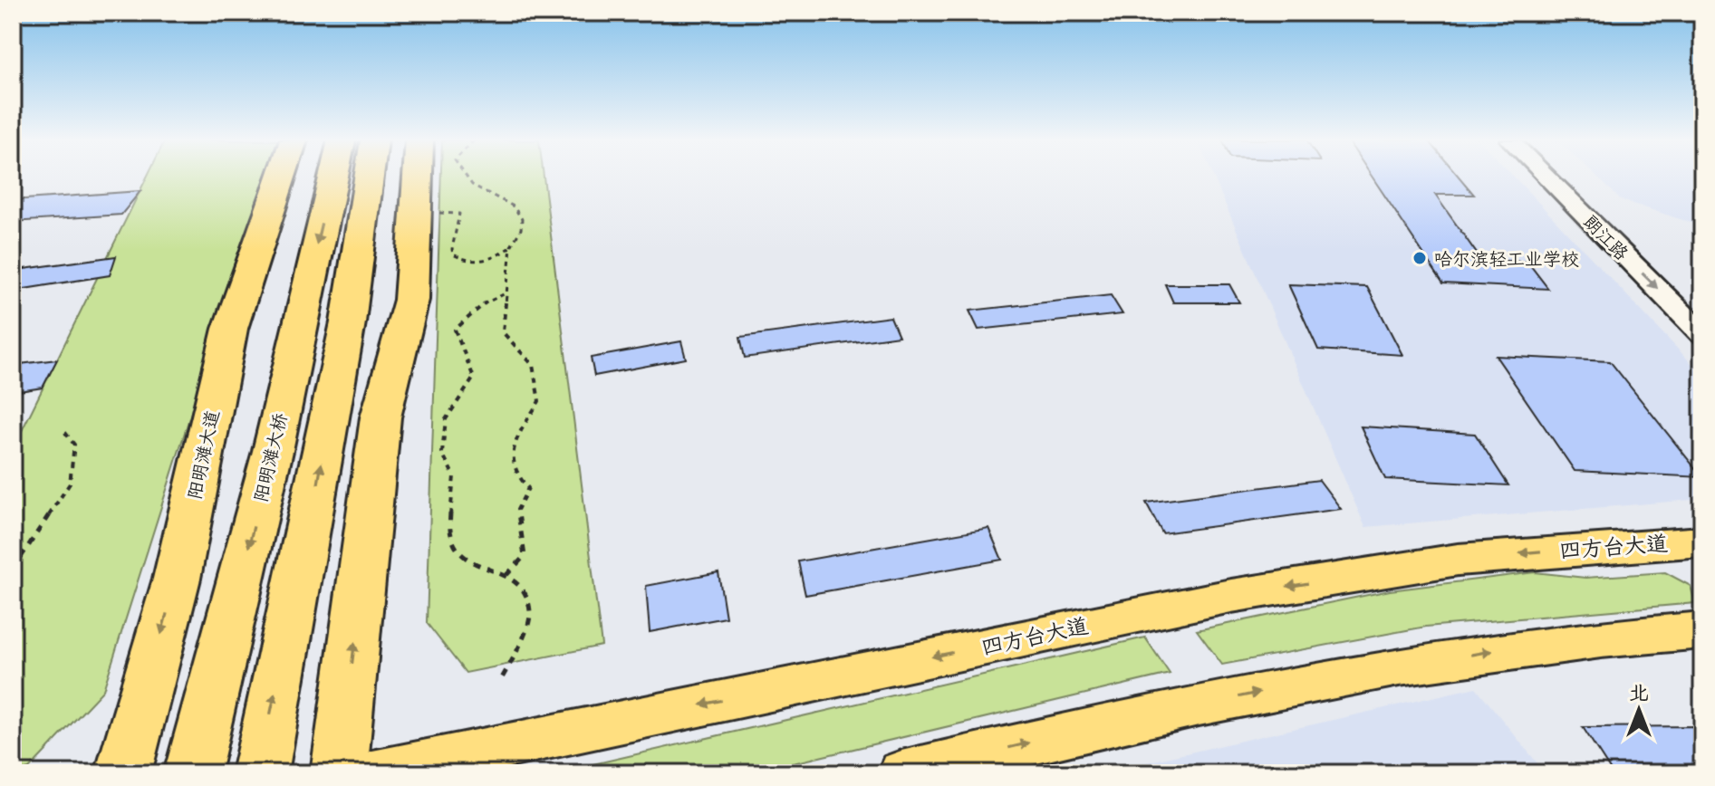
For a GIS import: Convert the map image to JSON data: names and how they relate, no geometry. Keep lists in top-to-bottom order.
{
  "streets": {
    "highway": ["阳明滩大道", "阳明滩大桥"],
    "main road": ["朗江路", "四方台大道"]
  },
  "places": ["哈尔滨轻工业学校"],
  "north": "top"
}
